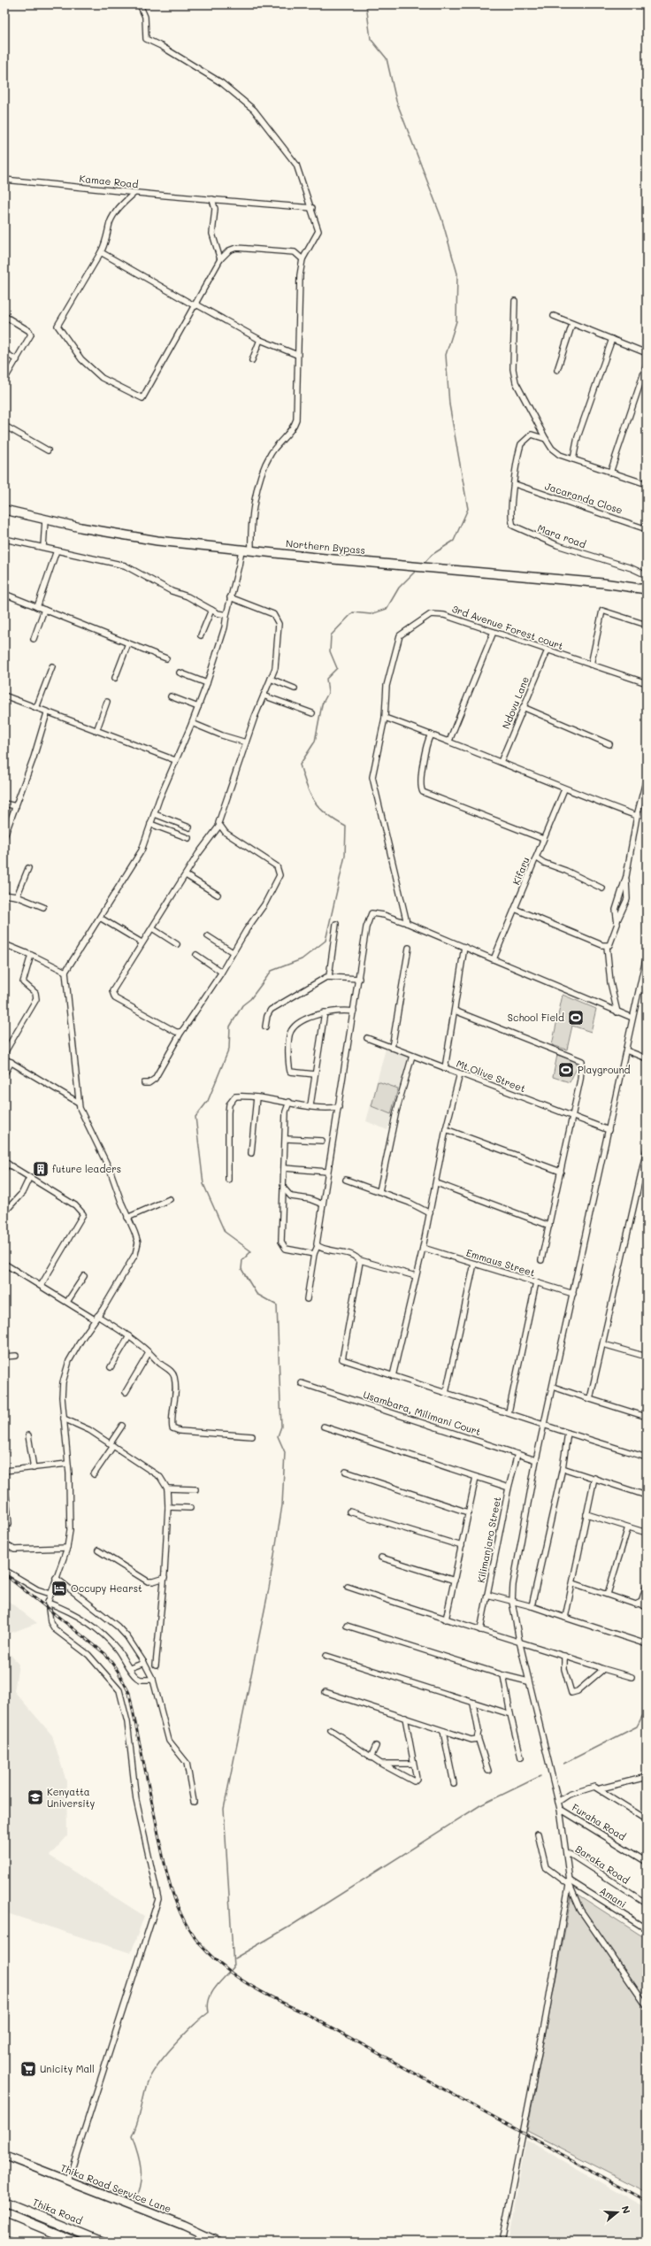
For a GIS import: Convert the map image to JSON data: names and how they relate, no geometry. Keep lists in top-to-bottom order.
{
  "streets": {
    "main road": ["Northern Bypass", "Thika Road Service Lane", "Thika Road"],
    "street": [
      "Kamae Road",
      "Jacaranda Close",
      "Mara road",
      "3rd Avenue Forest court",
      "Ndovu Lane",
      "Kifaru",
      "Mt.Olive Street",
      "Emmaus Street",
      "Usambara, Milimani Court",
      "Kilimanjaro Street",
      "Furaha Road",
      "Baraka Road",
      "Amani"
    ]
  },
  "crossings": [
    ["Jacaranda Close", "Mara road"],
    ["3rd Avenue Forest court", "Ndovu Lane"],
    ["Usambara, Milimani Court", "Kilimanjaro Street"]
  ],
  "places": {
    "sports": ["School Field", "Playground"],
    "building": ["future leaders"],
    "hotel": ["Occupy Hearst"],
    "school or university": ["Kenyatta University"],
    "supermarket": ["Unicity Mall"]
  },
  "north": "right"
}
